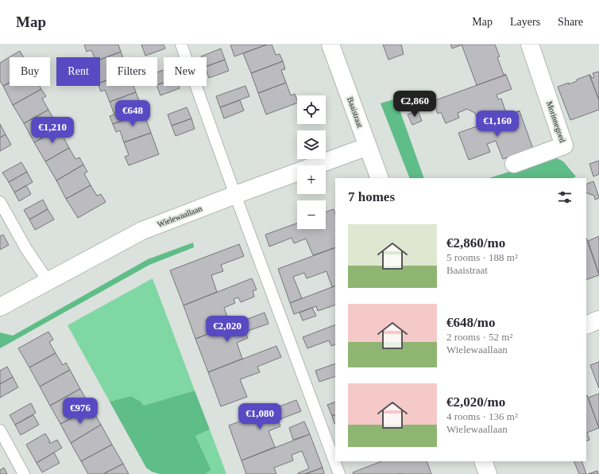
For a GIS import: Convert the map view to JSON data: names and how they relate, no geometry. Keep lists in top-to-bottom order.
{
  "streets": {
    "street": ["Baaistraat", "Morinnegoed", "Wielewaallaan"]
  },
  "crossings": [
    ["Baaistraat", "Wielewaallaan"]
  ],
  "page": {
    "header": "Map",
    "nav": ["Map", "Layers", "Share"],
    "chip": [
      "Buy",
      "Rent",
      "Filters",
      "New"
    ],
    "price": [
      "€2,860",
      "€648",
      "€1,160",
      "€1,210",
      "€2,020",
      "€976",
      "€1,080"
    ],
    "map_buttons": ["+", "−"],
    "heading": "7 homes",
    "list": [
      {
        "name": "€2,860/mo",
        "note": "5 rooms · 188 m² · Baaistraat"
      },
      {
        "name": "€648/mo",
        "note": "2 rooms · 52 m² · Wielewaallaan"
      },
      {
        "name": "€2,020/mo",
        "note": "4 rooms · 136 m² · Wielewaallaan"
      }
    ]
  }
}
